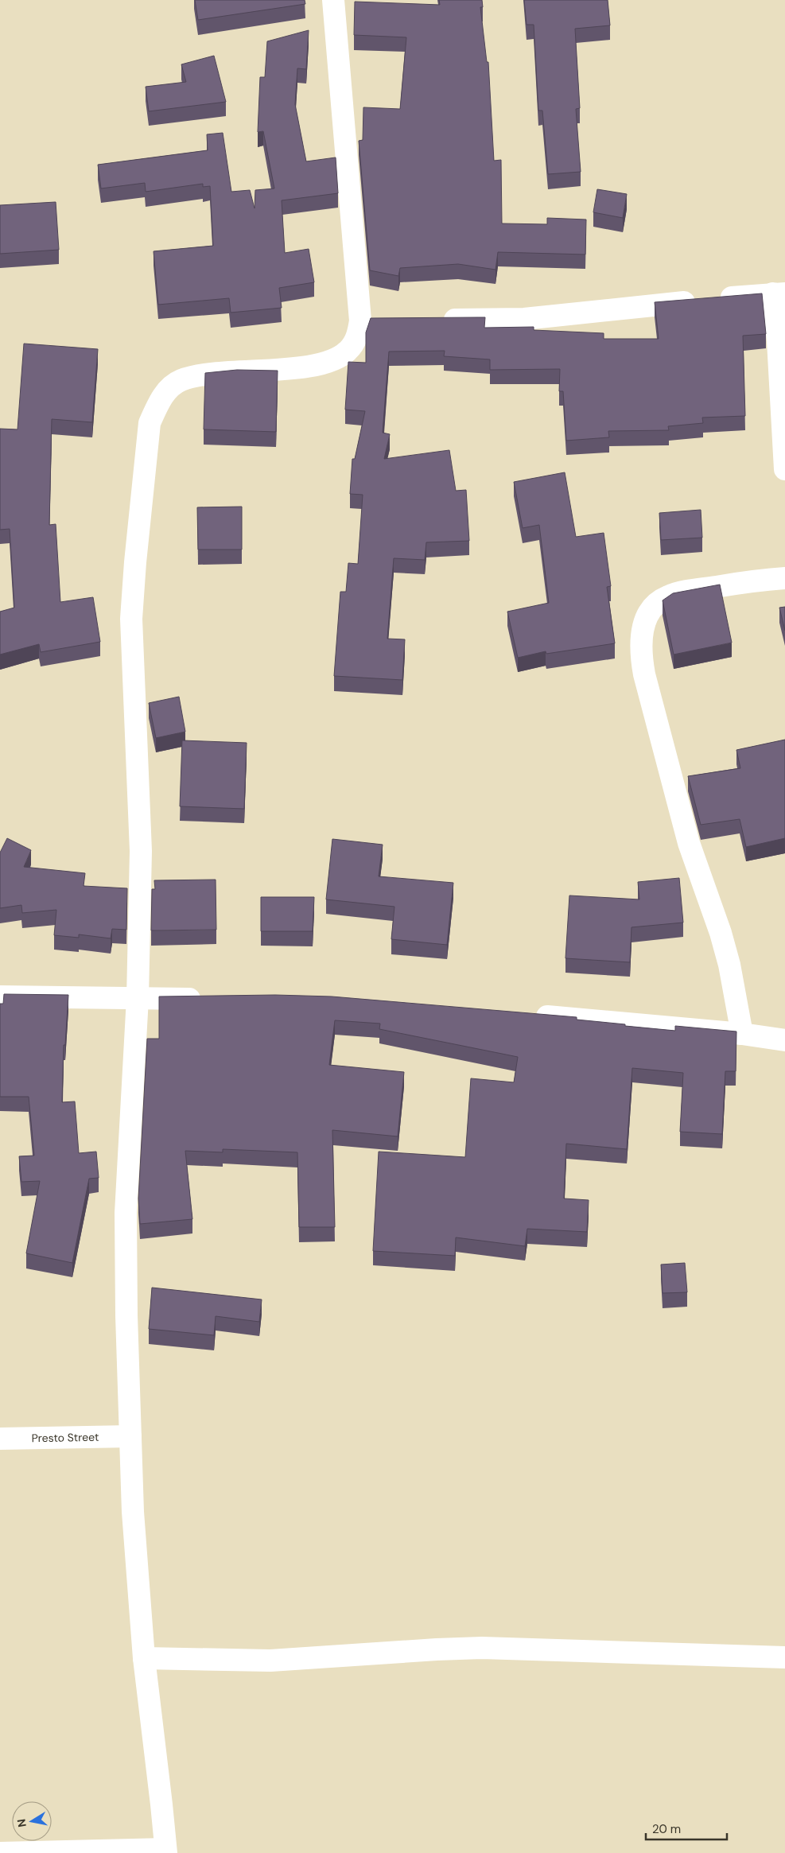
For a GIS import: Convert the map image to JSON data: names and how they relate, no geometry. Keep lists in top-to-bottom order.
{
  "streets": {
    "street": ["Presto Street"]
  },
  "scale_bar": "20 m",
  "north": "left"
}
